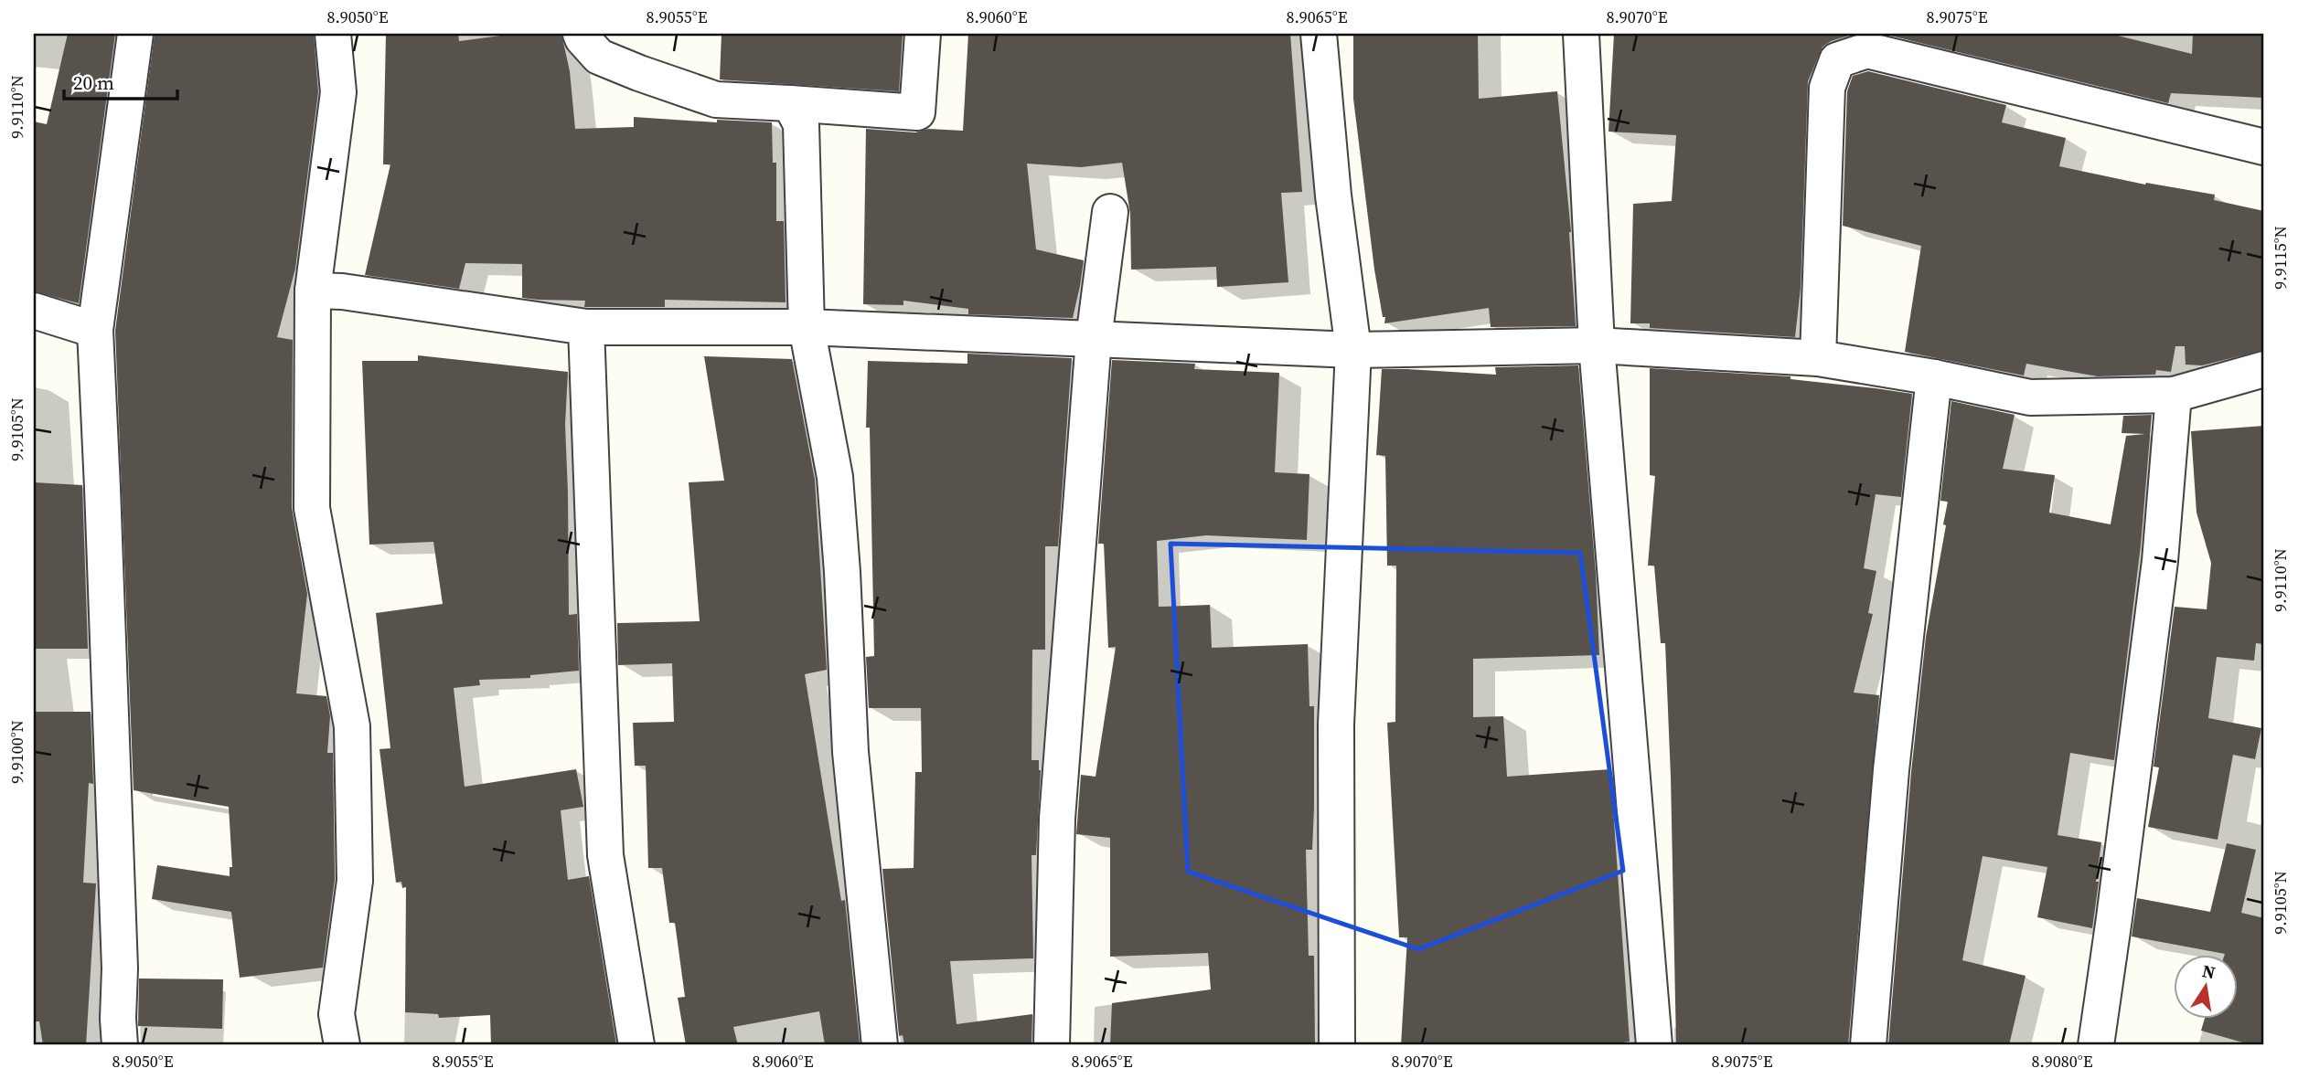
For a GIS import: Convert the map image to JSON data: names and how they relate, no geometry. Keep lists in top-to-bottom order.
{
  "scale_bar": "20 m",
  "north": "top",
  "coordinates": [
    "8.9050°E",
    "8.9055°E",
    "8.9060°E",
    "8.9065°E",
    "8.9070°E",
    "8.9075°E",
    "9.9110°N",
    "9.9115°N",
    "9.9105°N",
    "9.9100°N",
    "8.9080°E"
  ]
}
